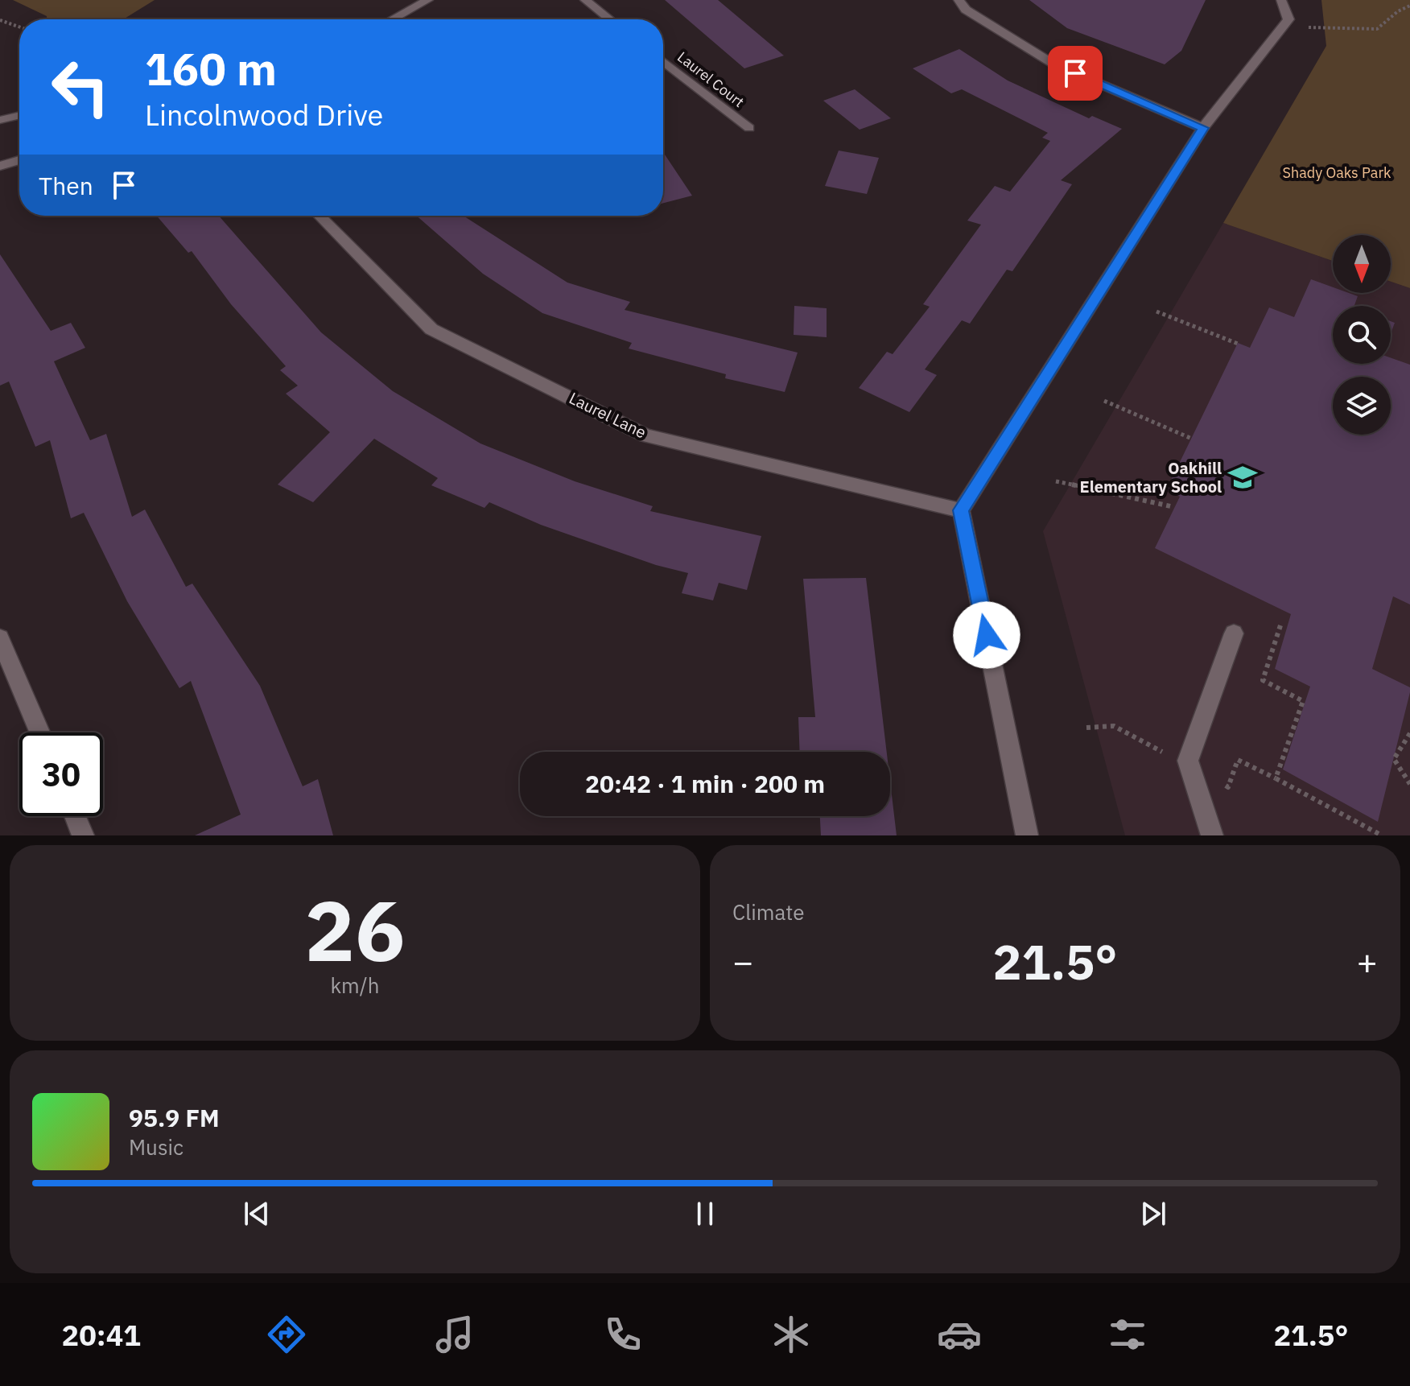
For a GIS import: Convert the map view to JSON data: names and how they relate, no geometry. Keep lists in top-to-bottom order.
{
  "streets": {
    "street": ["Laurel Court", "Laurel Lane"]
  },
  "parks": ["Shady Oaks Park"],
  "places": {
    "school or university": ["Oakhill Elementary School"]
  },
  "north": "bottom",
  "page": {
    "turn": ["160 m", "Lincolnwood Drive"],
    "then": "Then",
    "limit": "30",
    "trip": "20:42 · 1 min · 200 m",
    "tile": [
      ["26", "km/h"],
      "Climate"
    ],
    "heat": ["−", "21.5°", "+"],
    "song": ["95.9 FM", "Music"],
    "tabs": ["20:41", "21.5°"]
  }
}
